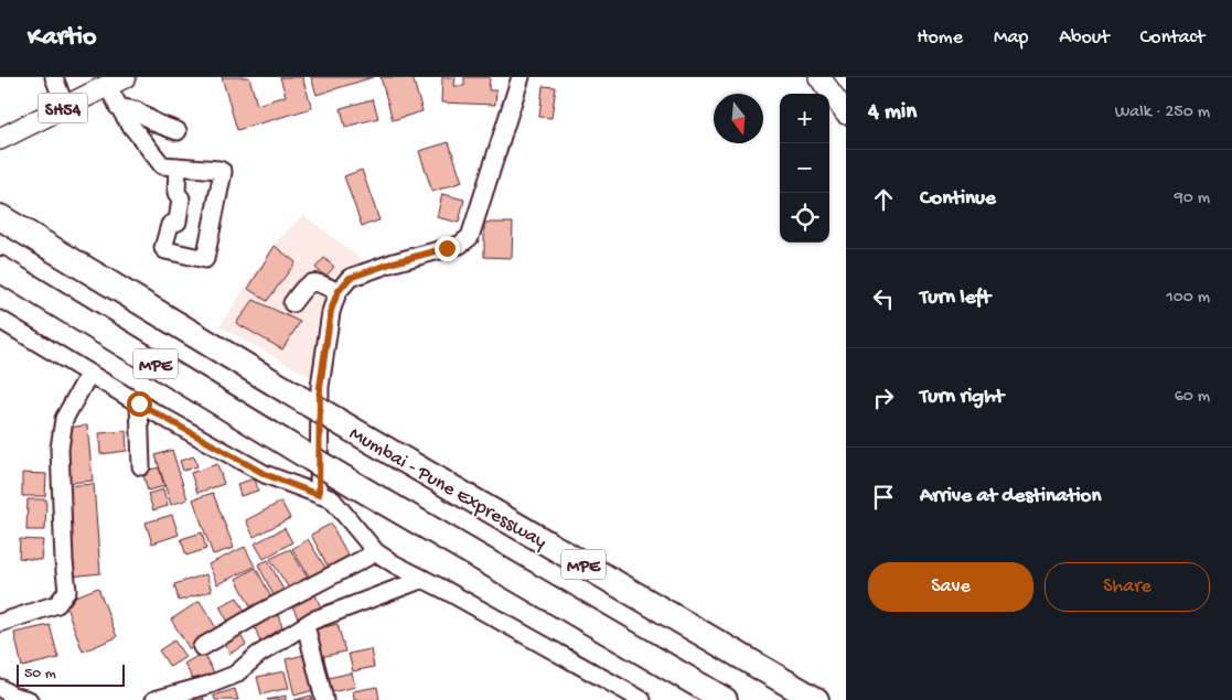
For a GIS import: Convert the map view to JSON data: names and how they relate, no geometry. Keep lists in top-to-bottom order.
{
  "streets": {
    "highway": ["MPE", "Mumbai - Pune Expressway"],
    "main road": ["SH54"]
  },
  "scale_bar": "50 m",
  "north": "bottom",
  "page": {
    "header": "Kartio",
    "nav": [
      "Home",
      "Map",
      "About",
      "Contact"
    ],
    "heading": ["4 min", "Walk · 250 m"],
    "map_buttons": ["+", "−"],
    "list": [
      ["Continue", "90 m"],
      ["Turn left", "100 m"],
      ["Turn right", "60 m"],
      "Arrive at destination"
    ],
    "buttons": ["Save", "Share"],
    "scale": "50 m"
  }
}
